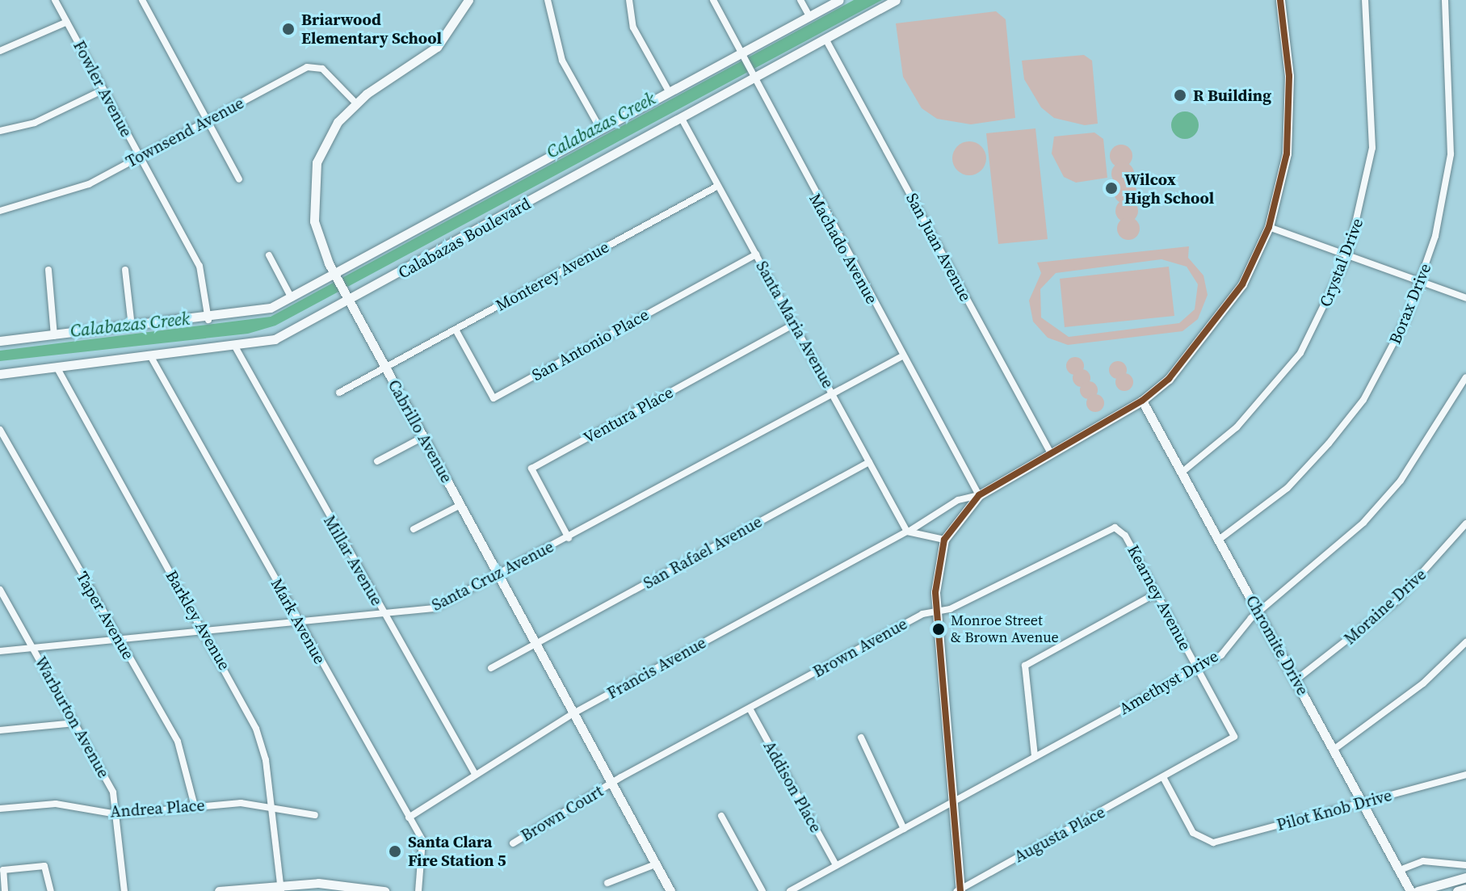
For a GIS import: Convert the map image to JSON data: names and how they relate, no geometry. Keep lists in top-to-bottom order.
{
  "streets": {
    "street": [
      "Fowler Avenue",
      "Townsend Avenue",
      "Calabazas Boulevard",
      "San Juan Avenue",
      "Machado Avenue",
      "Crystal Drive",
      "Monterey Avenue",
      "Borax Drive",
      "Santa Maria Avenue",
      "San Antonio Place",
      "Ventura Place",
      "Cabrillo Avenue",
      "San Rafael Avenue",
      "Millar Avenue",
      "Santa Cruz Avenue",
      "Kearney Avenue",
      "Moraine Drive",
      "Taper Avenue",
      "Barkley Avenue",
      "Mark Avenue",
      "Chromite Drive",
      "Brown Avenue",
      "Francis Avenue",
      "Amethyst Drive",
      "Warburton Avenue",
      "Addison Place",
      "Andrea Place",
      "Pilot Knob Drive",
      "Brown Court",
      "Augusta Place"
    ]
  },
  "crossings": [
    ["Fowler Avenue", "Townsend Avenue"],
    ["Fowler Avenue", "Calabazas Boulevard"],
    ["Townsend Avenue", "Cabrillo Avenue"],
    ["Calabazas Boulevard", "San Juan Avenue"],
    ["Calabazas Boulevard", "Machado Avenue"],
    ["Calabazas Boulevard", "Santa Maria Avenue"],
    ["Calabazas Boulevard", "Cabrillo Avenue"],
    ["Calabazas Boulevard", "Millar Avenue"],
    ["Calabazas Boulevard", "Barkley Avenue"],
    ["Calabazas Boulevard", "Mark Avenue"],
    ["Machado Avenue", "Santa Cruz Avenue"],
    ["Machado Avenue", "Francis Avenue"],
    ["Crystal Drive", "Chromite Drive"],
    ["Monterey Avenue", "Santa Maria Avenue"],
    ["Monterey Avenue", "San Antonio Place"],
    ["Monterey Avenue", "Cabrillo Avenue"],
    ["Borax Drive", "Chromite Drive"],
    ["Santa Maria Avenue", "San Antonio Place"],
    ["Santa Maria Avenue", "Ventura Place"],
    ["Santa Maria Avenue", "San Rafael Avenue"],
    ["Santa Maria Avenue", "Santa Cruz Avenue"],
    ["Santa Maria Avenue", "Francis Avenue"],
    ["Ventura Place", "Santa Cruz Avenue"],
    ["Cabrillo Avenue", "San Rafael Avenue"],
    ["Cabrillo Avenue", "Santa Cruz Avenue"],
    ["Cabrillo Avenue", "Brown Avenue"],
    ["Cabrillo Avenue", "Francis Avenue"],
    ["Cabrillo Avenue", "Brown Court"],
    ["Millar Avenue", "Santa Cruz Avenue"],
    ["Millar Avenue", "Francis Avenue"],
    ["Santa Cruz Avenue", "Taper Avenue"],
    ["Santa Cruz Avenue", "Barkley Avenue"],
    ["Santa Cruz Avenue", "Mark Avenue"],
    ["Santa Cruz Avenue", "Warburton Avenue"],
    ["Kearney Avenue", "Brown Avenue"],
    ["Kearney Avenue", "Amethyst Drive"],
    ["Kearney Avenue", "Pilot Knob Drive"],
    ["Kearney Avenue", "Augusta Place"],
    ["Moraine Drive", "Chromite Drive"],
    ["Taper Avenue", "Andrea Place"],
    ["Barkley Avenue", "Andrea Place"],
    ["Mark Avenue", "Francis Avenue"],
    ["Chromite Drive", "Amethyst Drive"],
    ["Chromite Drive", "Pilot Knob Drive"],
    ["Brown Avenue", "Addison Place"],
    ["Brown Avenue", "Brown Court"],
    ["Amethyst Drive", "Addison Place"],
    ["Warburton Avenue", "Andrea Place"],
    ["Pilot Knob Drive", "Augusta Place"]
  ],
  "water": ["Calabazas Creek"],
  "places": [
    "Briarwood Elementary School",
    "R Building",
    "Wilcox High School",
    "Monroe Street & Brown Avenue",
    "Santa Clara Fire Station 5"
  ]
}
